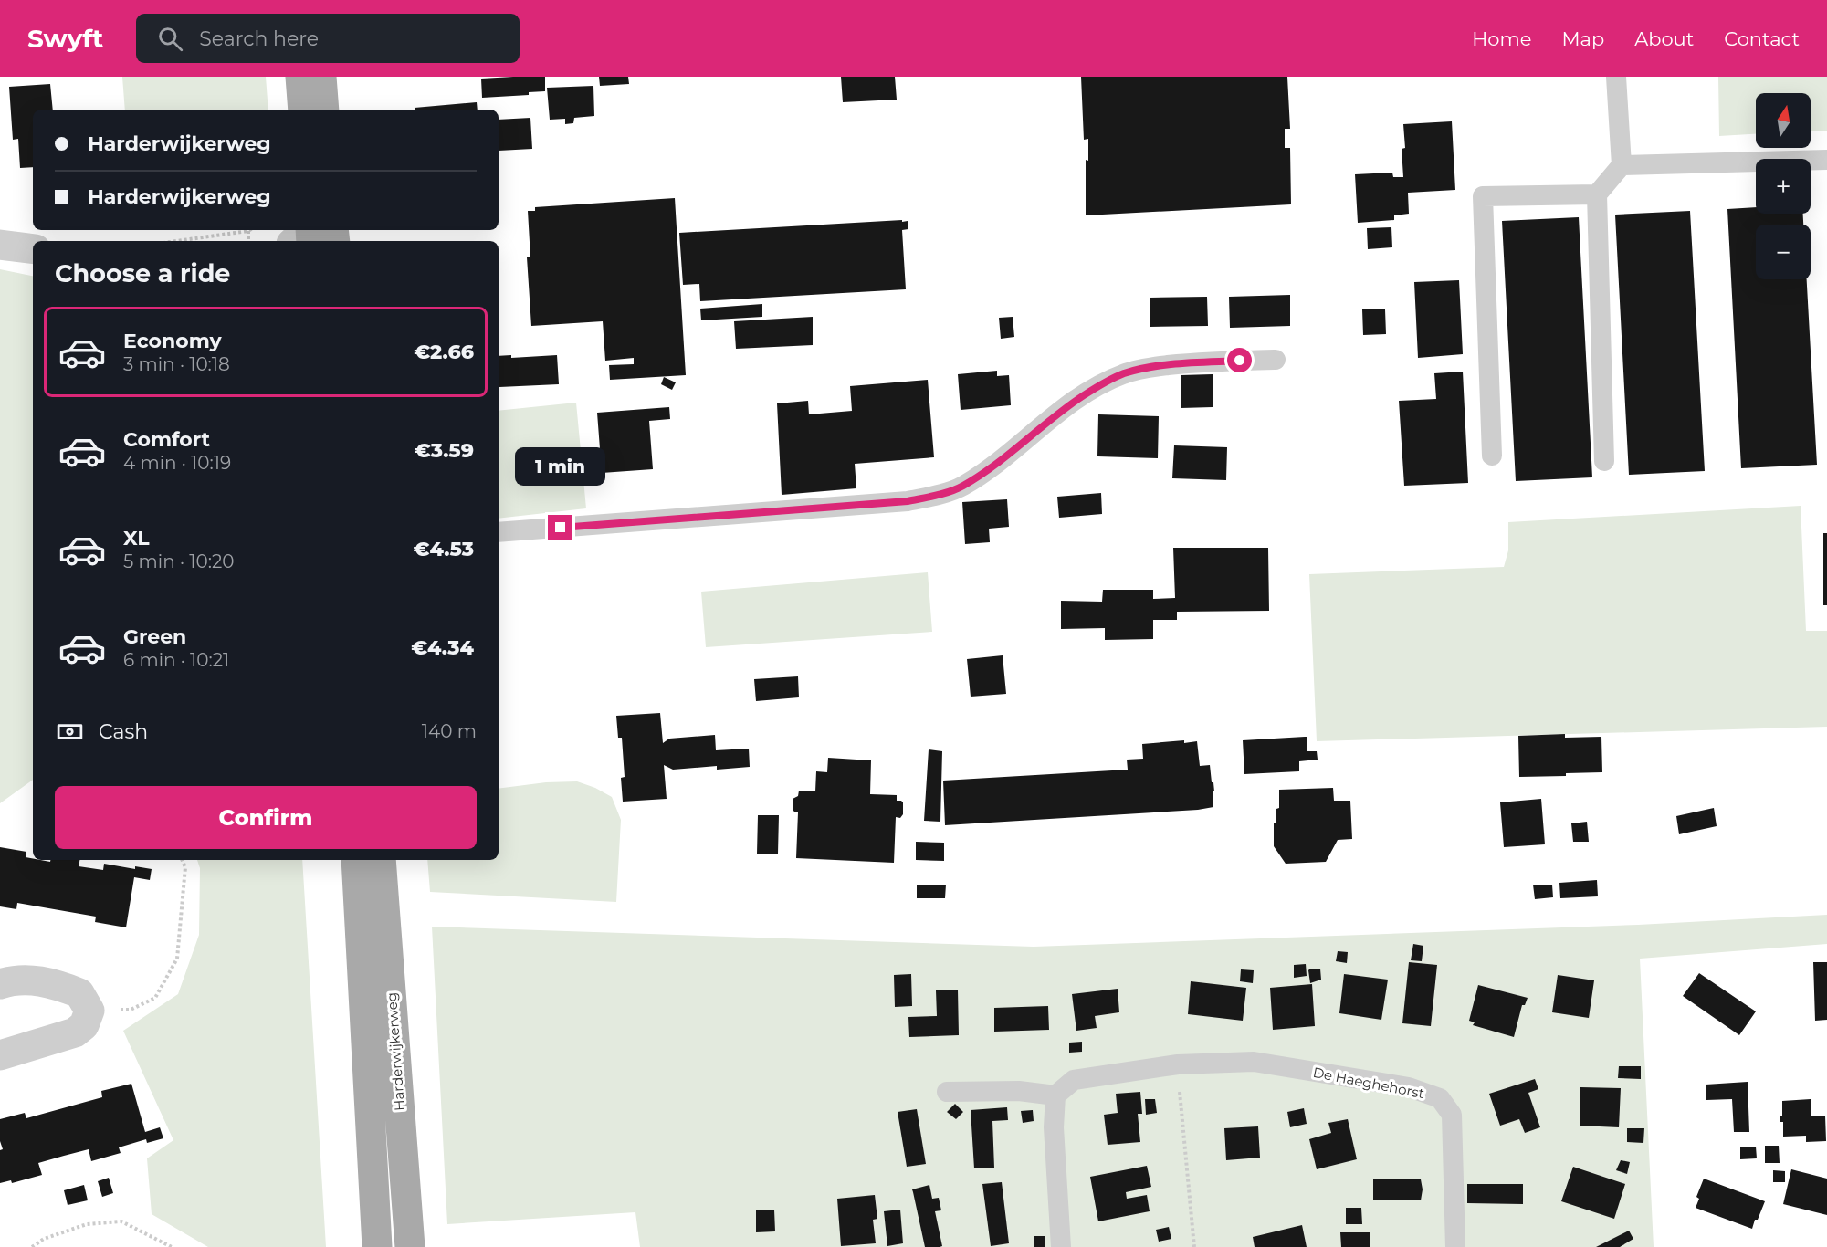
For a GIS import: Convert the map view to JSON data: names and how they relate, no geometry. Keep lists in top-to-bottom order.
{
  "streets": {
    "main road": ["Harderwijkerweg"],
    "lane": ["De Haeghehorst"]
  },
  "north": "top",
  "page": {
    "header": "Swyft",
    "search": "Search here",
    "nav": [
      "Home",
      "Map",
      "About",
      "Contact"
    ],
    "map_buttons": ["+", "−"],
    "banner": ["Harderwijkerweg", "Harderwijkerweg"],
    "heading": "Choose a ride",
    "list": [
      {
        "name": "Economy",
        "note": "3 min · 10:18",
        "value": "€2.66"
      },
      {
        "name": "Comfort",
        "note": "4 min · 10:19",
        "value": "€3.59"
      },
      {
        "name": "XL",
        "note": "5 min · 10:20",
        "value": "€4.53"
      },
      {
        "name": "Green",
        "note": "6 min · 10:21",
        "value": "€4.34"
      }
    ],
    "bubble": "1 min",
    "pay": ["Cash", "140 m"],
    "buttons": "Confirm"
  }
}
